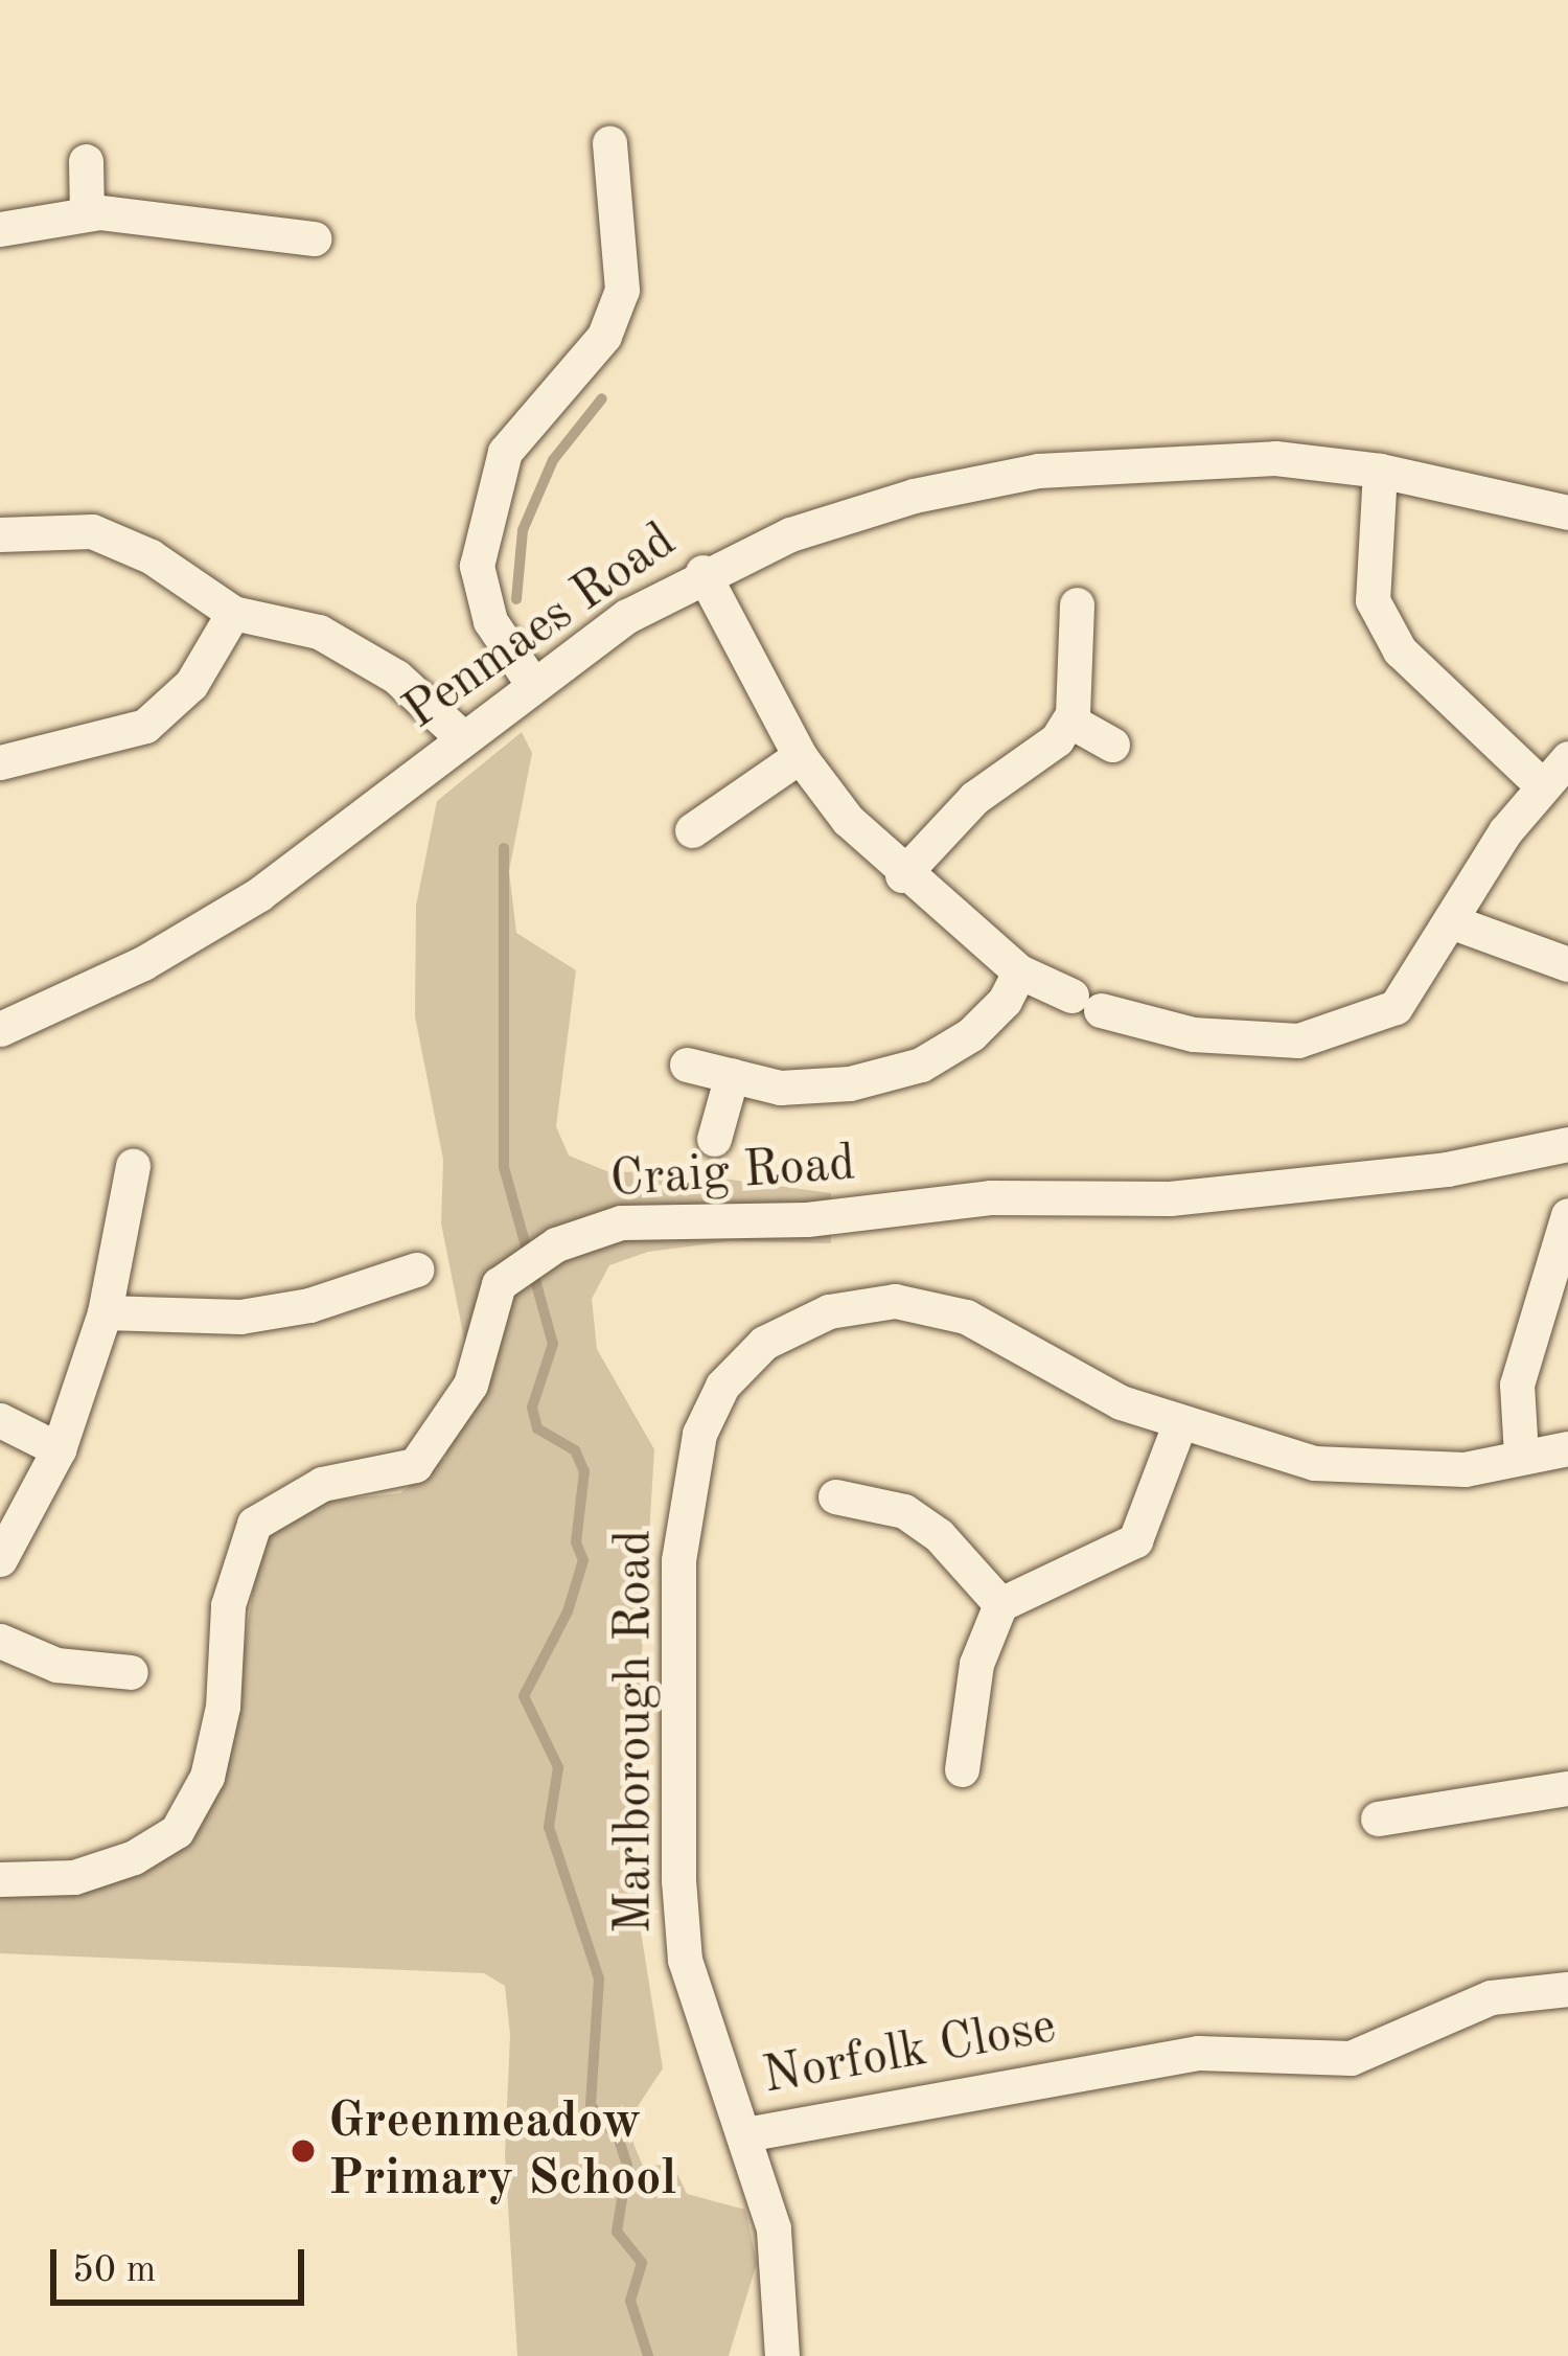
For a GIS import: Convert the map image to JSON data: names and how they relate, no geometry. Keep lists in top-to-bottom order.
{
  "streets": {
    "street": [
      "Penmaes Road",
      "Craig Road",
      "Marlborough Road",
      "Norfolk Close"
    ]
  },
  "crossings": [
    ["Marlborough Road", "Norfolk Close"]
  ],
  "places": ["Greenmeadow Primary School"],
  "scale_bar": "50 m"
}
